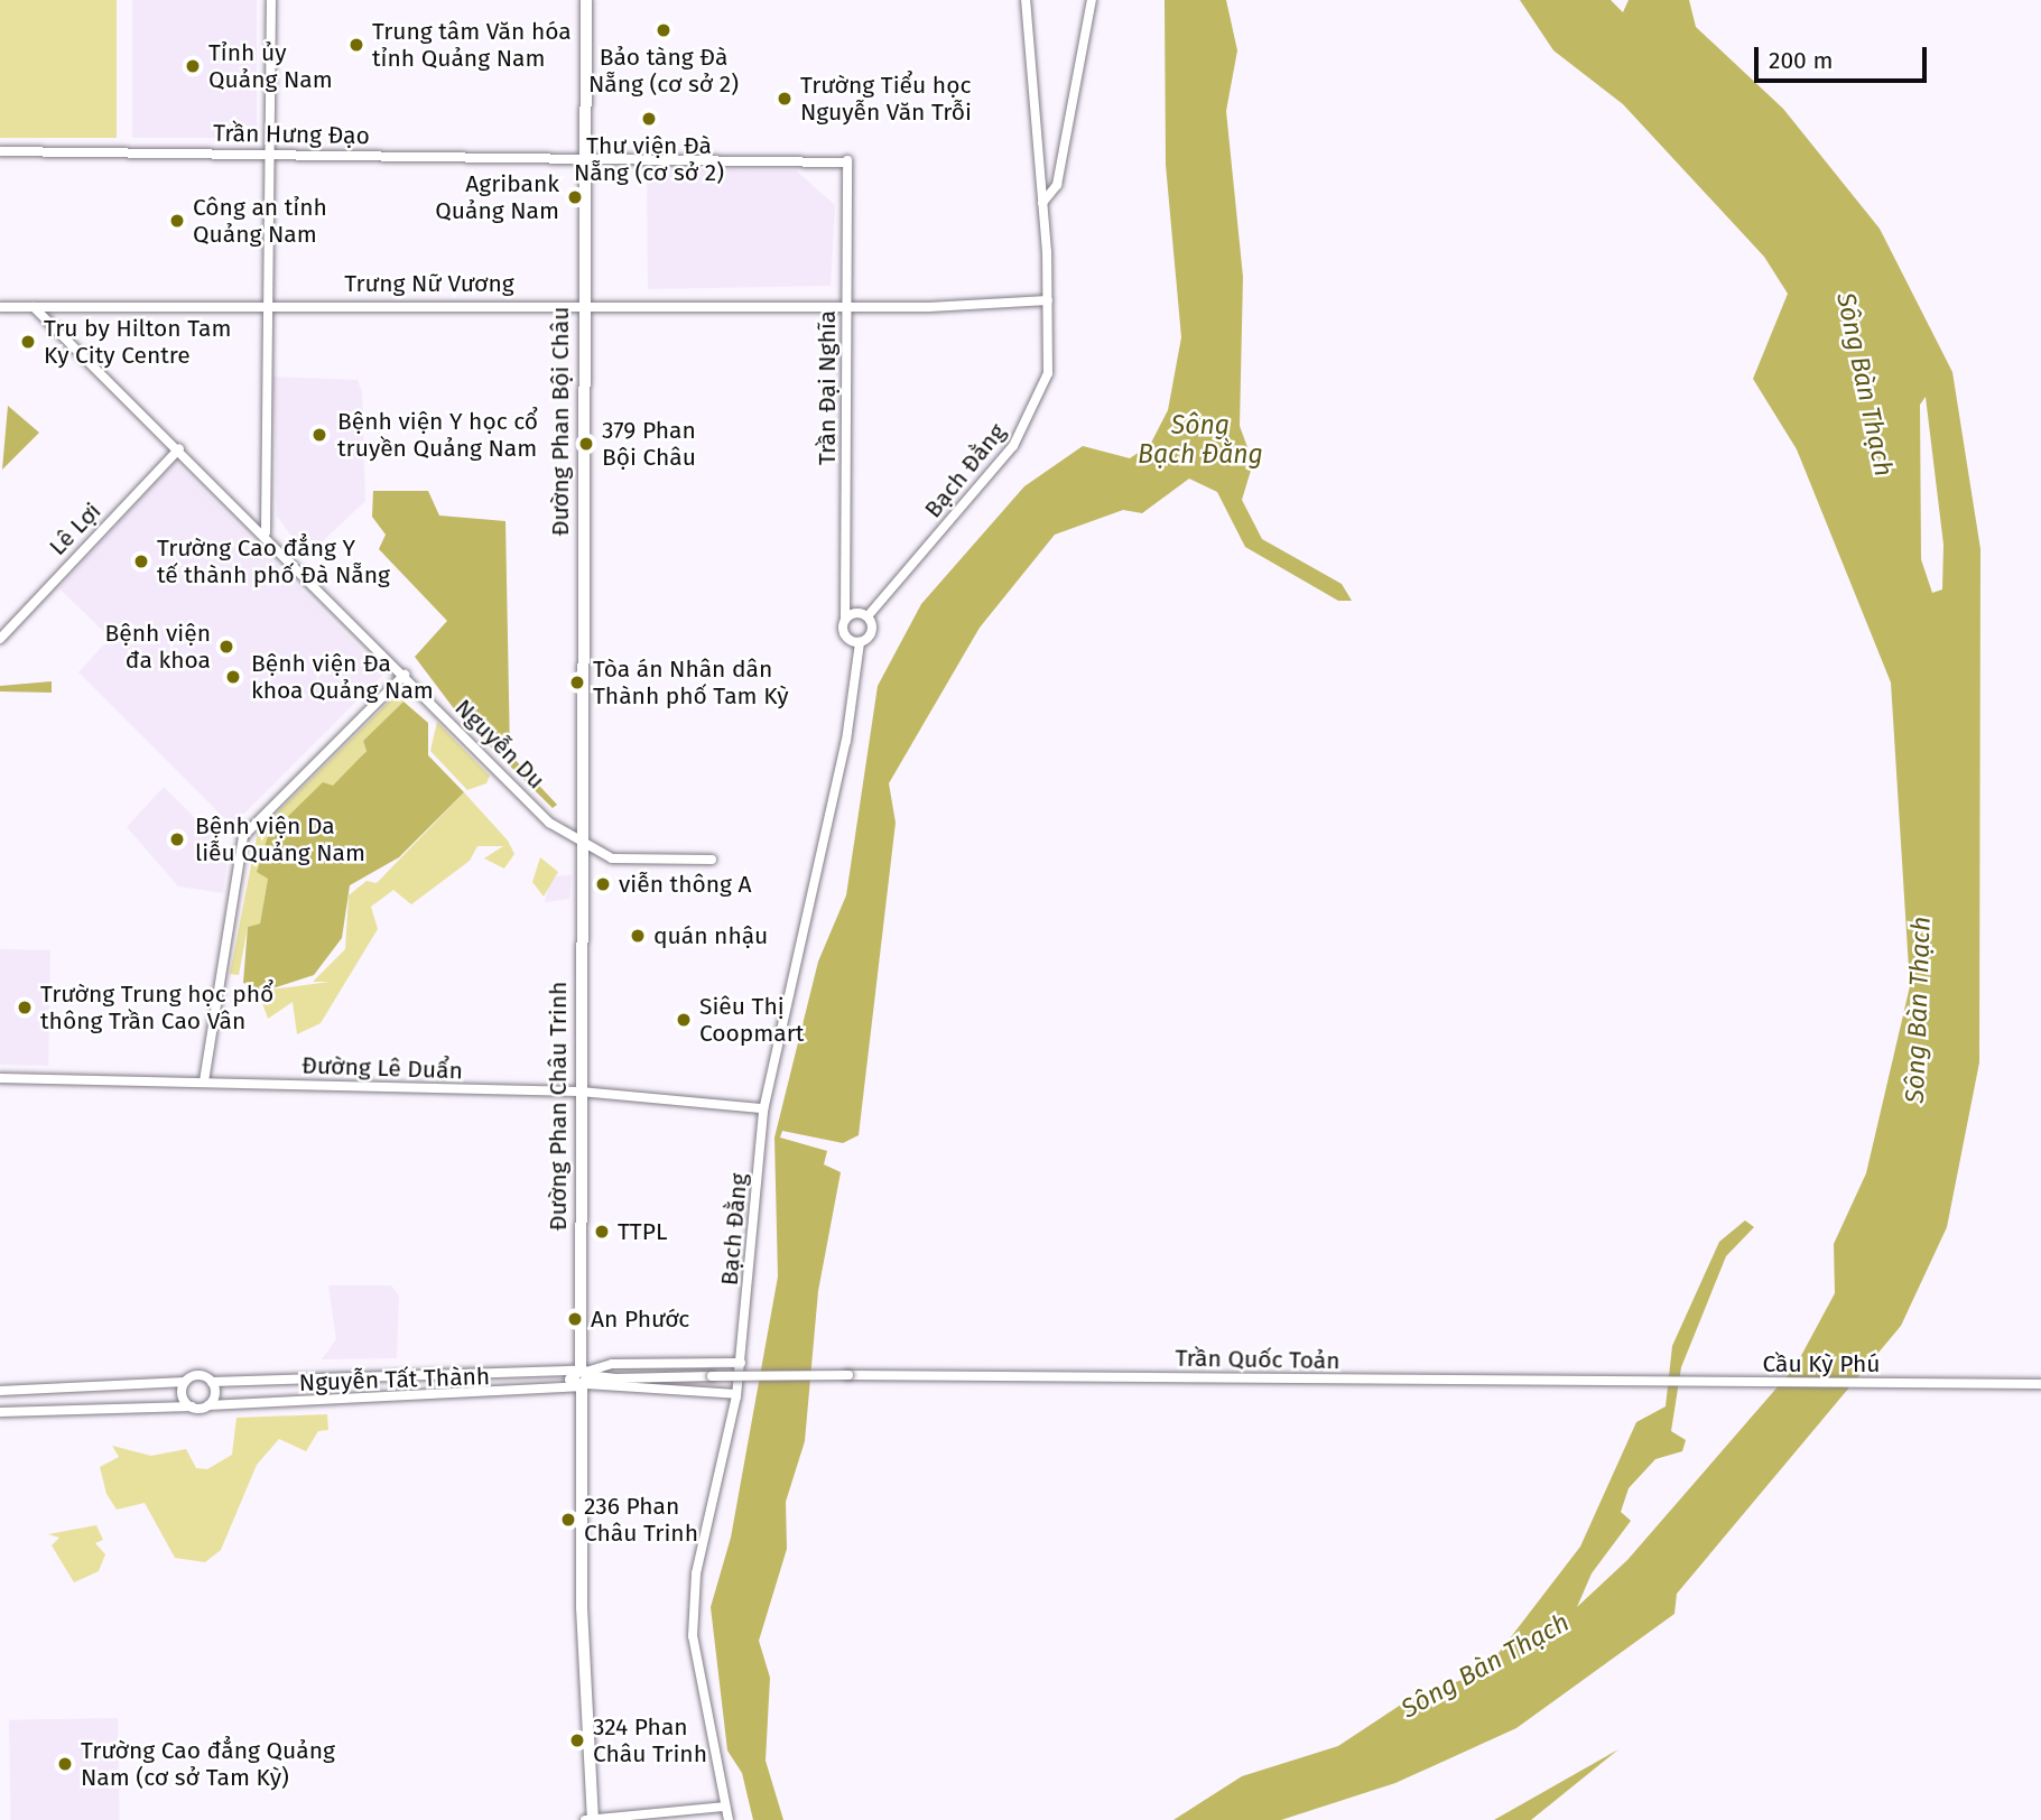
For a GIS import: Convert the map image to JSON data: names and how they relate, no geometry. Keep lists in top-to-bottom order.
{
  "streets": {
    "main road": ["Đường Phan Bội Châu", "Đường Phan Châu Trinh"],
    "street": [
      "Trần Hưng Đạo",
      "Trưng Nữ Vương",
      "Trần Đại Nghĩa",
      "Bạch Đằng",
      "Lê Lợi",
      "Nguyễn Du",
      "Đường Lê Duẩn",
      "Trần Quốc Toản",
      "Cầu Kỳ Phú",
      "Nguyễn Tất Thành"
    ]
  },
  "crossings": [
    ["Trần Hưng Đạo", "Trần Đại Nghĩa"],
    ["Trần Hưng Đạo", "Đường Phan Bội Châu"],
    ["Trưng Nữ Vương", "Trần Đại Nghĩa"],
    ["Trưng Nữ Vương", "Đường Phan Bội Châu"],
    ["Trưng Nữ Vương", "Bạch Đằng"],
    ["Trưng Nữ Vương", "Nguyễn Du"],
    ["Đường Phan Bội Châu", "Nguyễn Du"],
    ["Đường Phan Bội Châu", "Đường Phan Châu Trinh"],
    ["Bạch Đằng", "Đường Lê Duẩn"],
    ["Lê Lợi", "Nguyễn Du"],
    ["Nguyễn Du", "Đường Phan Châu Trinh"],
    ["Đường Lê Duẩn", "Đường Phan Châu Trinh"],
    ["Đường Phan Châu Trinh", "Trần Quốc Toản"],
    ["Đường Phan Châu Trinh", "Nguyễn Tất Thành"],
    ["Trần Quốc Toản", "Cầu Kỳ Phú"],
    ["Trần Quốc Toản", "Nguyễn Tất Thành"]
  ],
  "water": ["Sông Bàn Thạch", "Sông Bạch Đằng"],
  "places": [
    "Bảo tàng Đà Nẵng (cơ sở 2)",
    "Trung tâm Văn hóa tỉnh Quảng Nam",
    "Tỉnh ủy Quảng Nam",
    "Trường Tiểu học Nguyễn Văn Trỗi",
    "Thư viện Đà Nẵng (cơ sở 2)",
    "Agribank Quảng Nam",
    "Công an tỉnh Quảng Nam",
    "Tru by Hilton Tam Ky City Centre",
    "Bệnh viện Y học cổ truyền Quảng Nam",
    "379 Phan Bội Châu",
    "Trường Cao đẳng Y tế thành phố Đà Nẵng",
    "Bệnh viện đa khoa",
    "Bệnh viện Đa khoa Quảng Nam",
    "Tòa án Nhân dân Thành phố Tam Kỳ",
    "Bệnh viện Da liễu Quảng Nam",
    "viễn thông A",
    "quán nhậu",
    "Trường Trung học phổ thông Trần Cao Vân",
    "Siêu Thị Coopmart",
    "TTPL",
    "An Phước",
    "236 Phan Châu Trinh",
    "324 Phan Châu Trinh",
    "Trường Cao đẳng Quảng Nam (cơ sở Tam Kỳ)"
  ],
  "scale_bar": "200 m"
}
